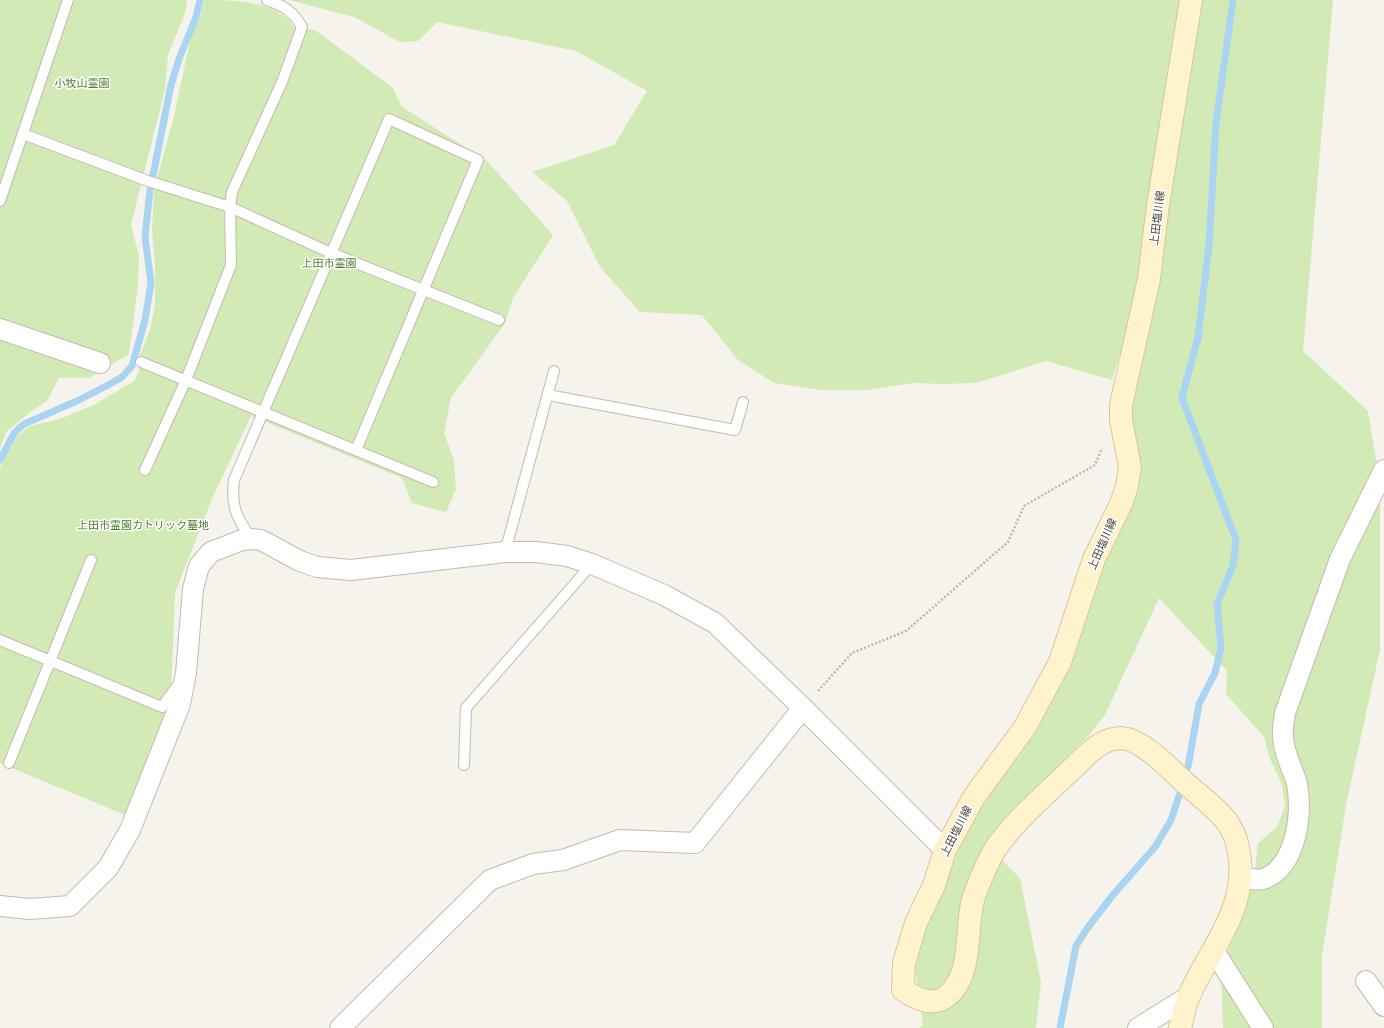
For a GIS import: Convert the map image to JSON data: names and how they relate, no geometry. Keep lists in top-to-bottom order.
{
  "streets": {
    "main road": ["上田塩川線"]
  },
  "parks": ["小牧山霊園", "上田市霊園", "上田市霊園カトリック墓地"]
}
